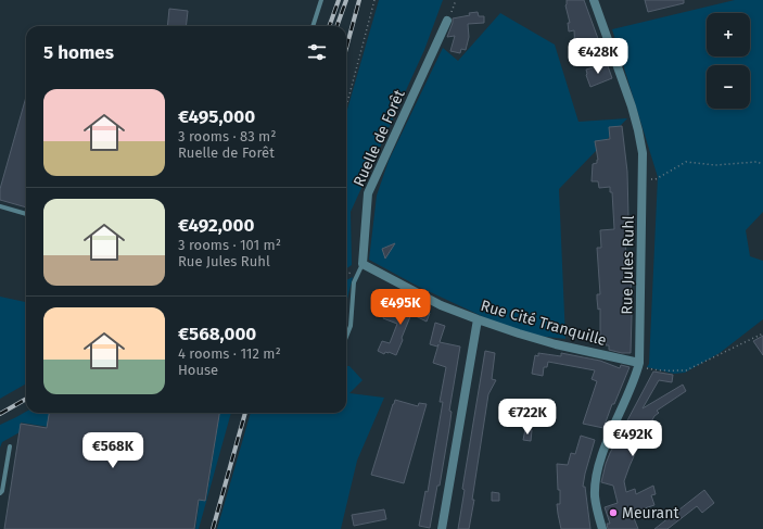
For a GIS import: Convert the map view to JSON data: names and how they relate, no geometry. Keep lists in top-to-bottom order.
{
  "streets": {
    "street": ["Ruelle de Forêt", "Rue Jules Ruhl", "Rue Cité Tranquille"]
  },
  "crossings": [
    ["Ruelle de Forêt", "Rue Cité Tranquille"],
    ["Rue Jules Ruhl", "Rue Cité Tranquille"]
  ],
  "places": ["Meurant"],
  "page": {
    "map_buttons": ["+", "−"],
    "heading": "5 homes",
    "price": [
      "€428K",
      "€495K",
      "€722K",
      "€492K",
      "€568K"
    ],
    "list": [
      {
        "name": "€495,000",
        "note": "3 rooms · 83 m² · Ruelle de Forêt"
      },
      {
        "name": "€492,000",
        "note": "3 rooms · 101 m² · Rue Jules Ruhl"
      },
      {
        "name": "€568,000",
        "note": "4 rooms · 112 m² · House"
      }
    ]
  }
}
